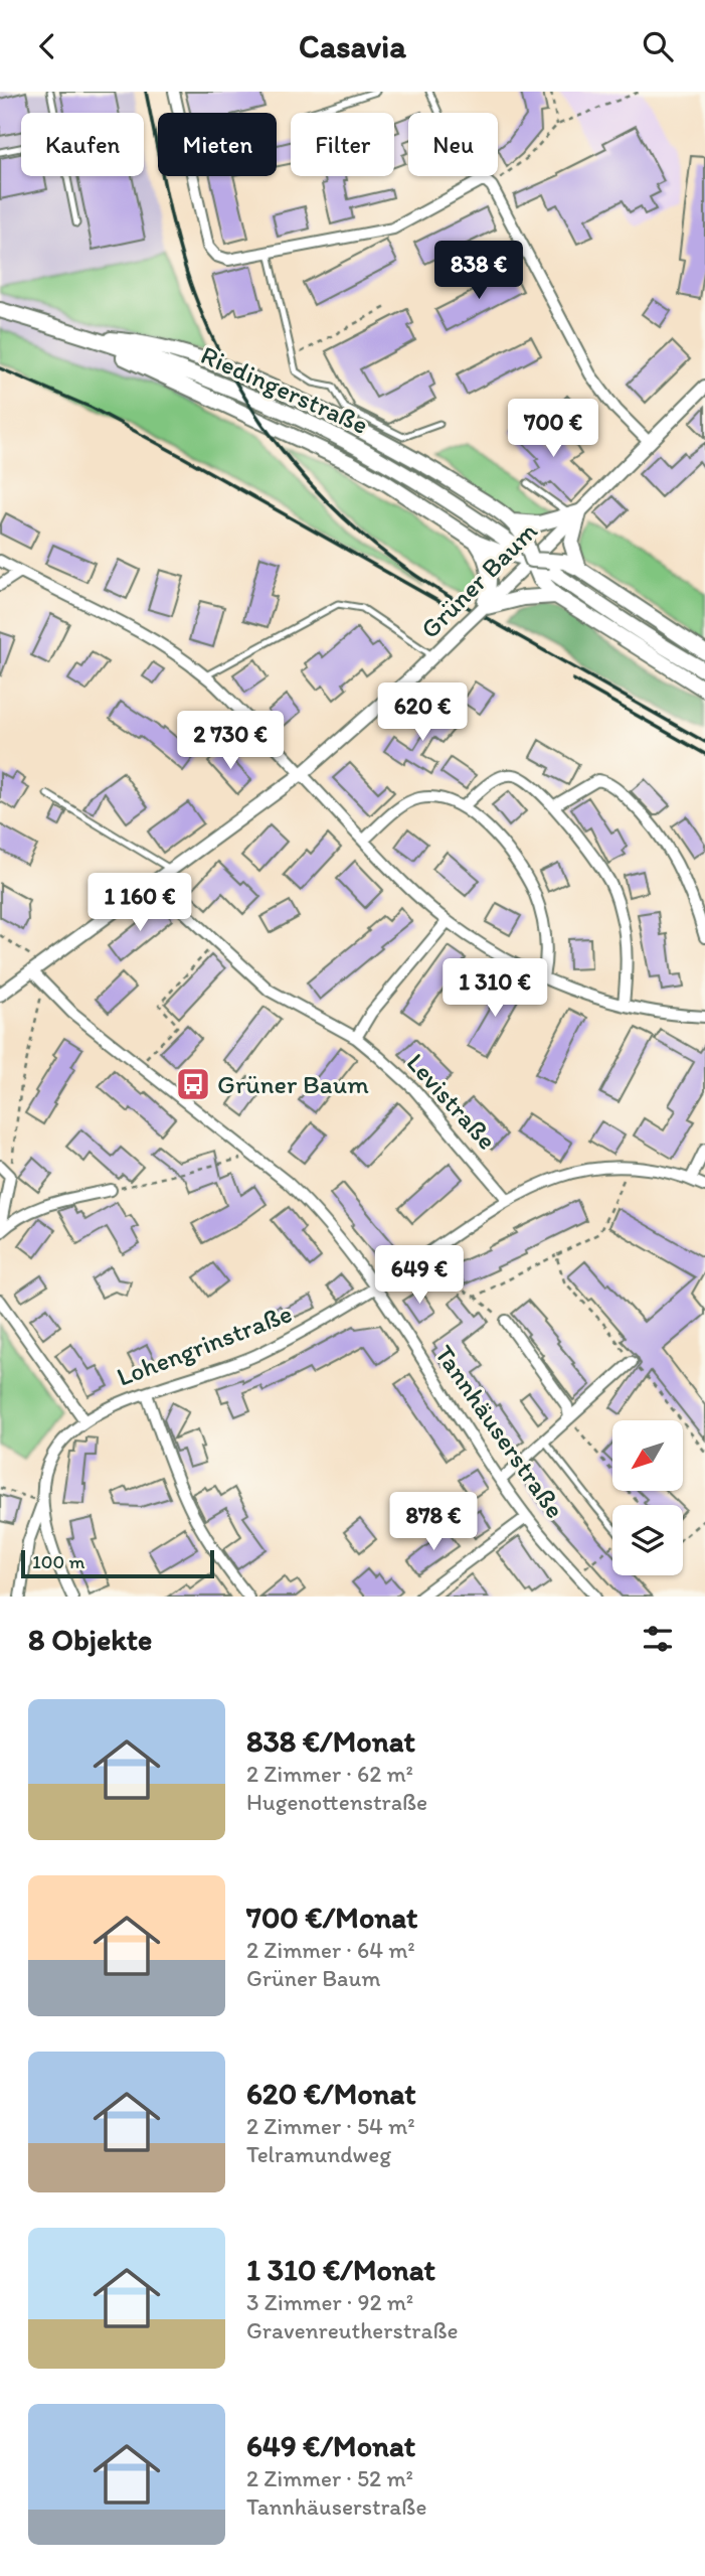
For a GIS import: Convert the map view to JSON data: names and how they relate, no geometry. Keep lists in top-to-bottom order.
{
  "streets": {
    "main road": ["Riedingerstraße"],
    "street": [
      "Grüner Baum",
      "Levistraße",
      "Lohengrinstraße",
      "Tannhäuserstraße"
    ]
  },
  "crossings": [
    ["Riedingerstraße", "Grüner Baum"],
    ["Grüner Baum", "Levistraße"],
    ["Grüner Baum", "Tannhäuserstraße"],
    ["Levistraße", "Lohengrinstraße"],
    ["Lohengrinstraße", "Tannhäuserstraße"]
  ],
  "places": {
    "bus stop": ["Grüner Baum"]
  },
  "scale_bar": "100 m",
  "north": "bottom left",
  "page": {
    "header": "Casavia",
    "chip": [
      "Kaufen",
      "Mieten",
      "Filter",
      "Neu"
    ],
    "price": [
      "838 €",
      "700 €",
      "620 €",
      "2 730 €",
      "1 160 €",
      "1 310 €",
      "649 €",
      "878 €"
    ],
    "scale": "100 m",
    "heading": "8 Objekte",
    "list": [
      {
        "name": "838 €/Monat",
        "note": "2 Zimmer · 62 m² · Hugenottenstraße"
      },
      {
        "name": "700 €/Monat",
        "note": "2 Zimmer · 64 m² · Grüner Baum"
      },
      {
        "name": "620 €/Monat",
        "note": "2 Zimmer · 54 m² · Telramundweg"
      },
      {
        "name": "1 310 €/Monat",
        "note": "3 Zimmer · 92 m² · Gravenreutherstraße"
      },
      {
        "name": "649 €/Monat",
        "note": "2 Zimmer · 52 m² · Tannhäuserstraße"
      }
    ]
  }
}
